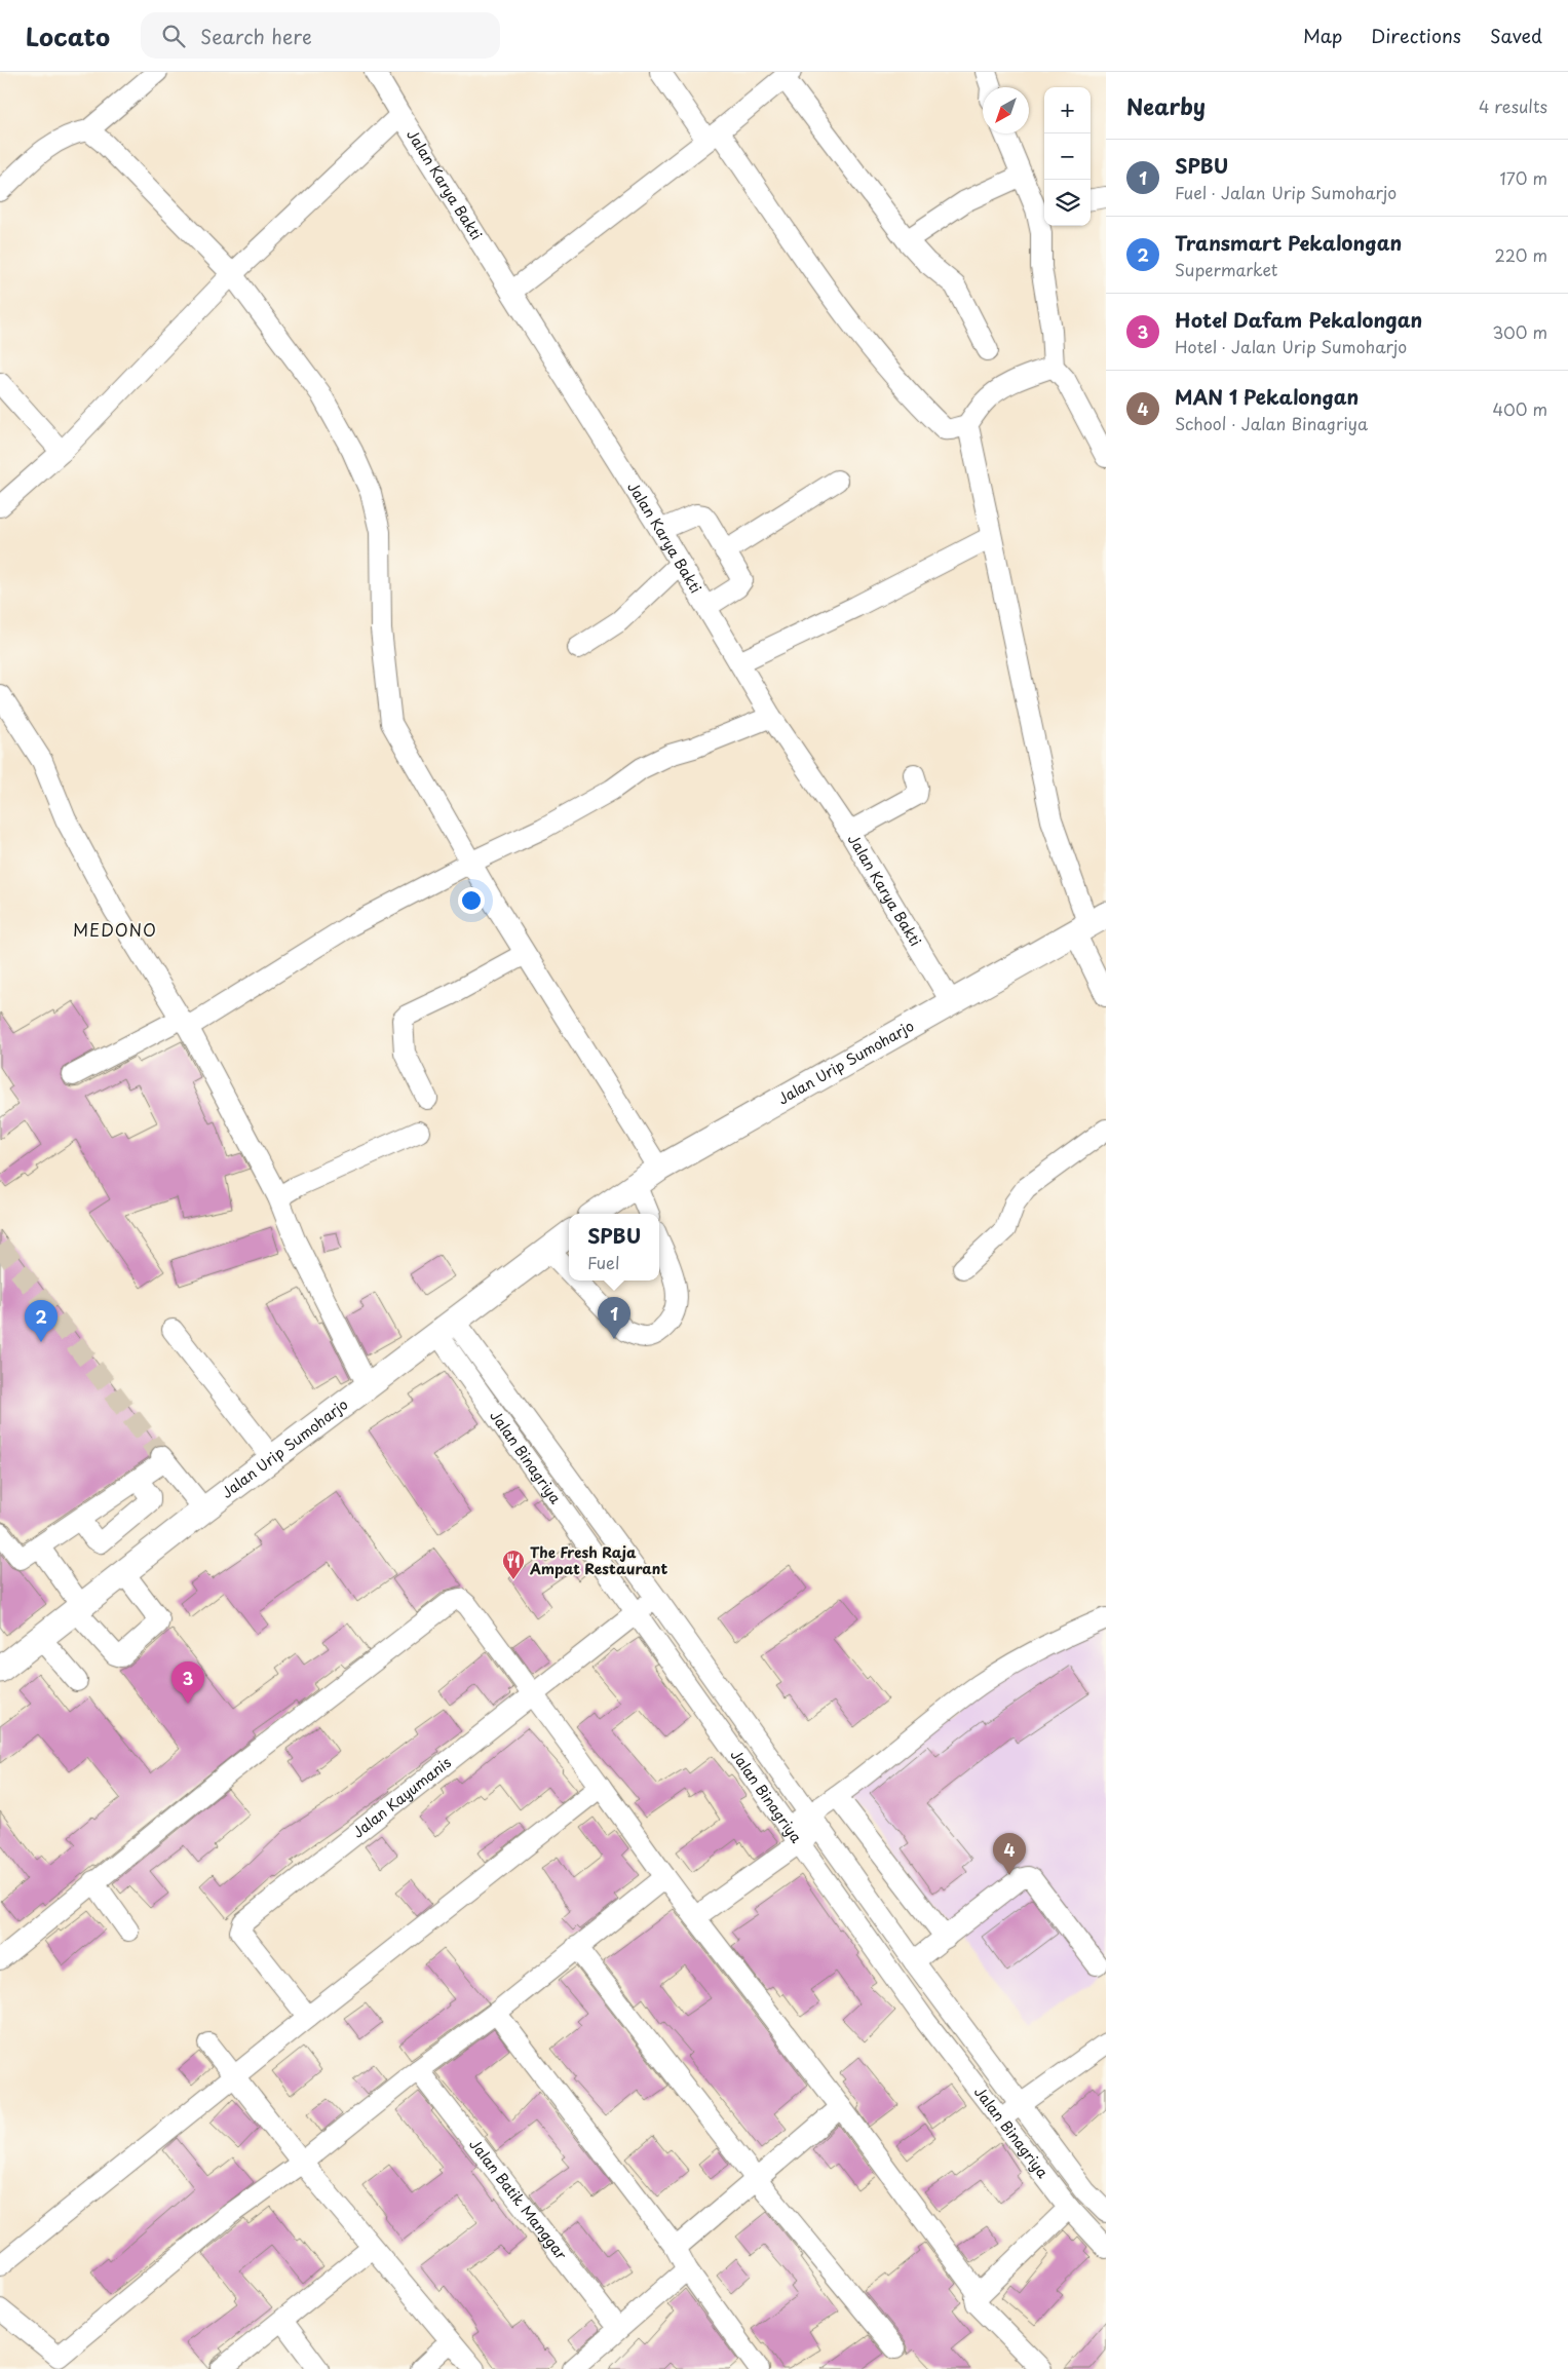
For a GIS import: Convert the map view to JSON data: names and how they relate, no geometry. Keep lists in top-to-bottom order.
{
  "streets": {
    "main road": ["Jalan Urip Sumoharjo"],
    "street": [
      "Jalan Karya Bakti",
      "Jalan Binagriya",
      "Jalan Kayumanis",
      "Jalan Batik Manggar"
    ]
  },
  "crossings": [
    ["Jalan Karya Bakti", "Jalan Urip Sumoharjo"],
    ["Jalan Urip Sumoharjo", "Jalan Binagriya"],
    ["Jalan Binagriya", "Jalan Kayumanis"]
  ],
  "districts": ["MEDONO"],
  "places": {
    "restaurant": ["The Fresh Raja Ampat Restaurant"]
  },
  "north": "bottom left",
  "page": {
    "header": "Locato",
    "search": "Search here",
    "nav": ["Map", "Directions", "Saved"],
    "heading": ["Nearby", "4 results"],
    "map_buttons": ["+", "−"],
    "list": [
      {
        "mark": "1",
        "name": "SPBU",
        "note": "Fuel · Jalan Urip Sumoharjo",
        "value": "170 m"
      },
      {
        "mark": "2",
        "name": "Transmart Pekalongan",
        "note": "Supermarket",
        "value": "220 m"
      },
      {
        "mark": "3",
        "name": "Hotel Dafam Pekalongan",
        "note": "Hotel · Jalan Urip Sumoharjo",
        "value": "300 m"
      },
      {
        "mark": "4",
        "name": "MAN 1 Pekalongan",
        "note": "School · Jalan Binagriya",
        "value": "400 m"
      }
    ],
    "popup": ["SPBU", "Fuel"],
    "pins": [
      "1",
      "2",
      "3",
      "4"
    ]
  }
}
